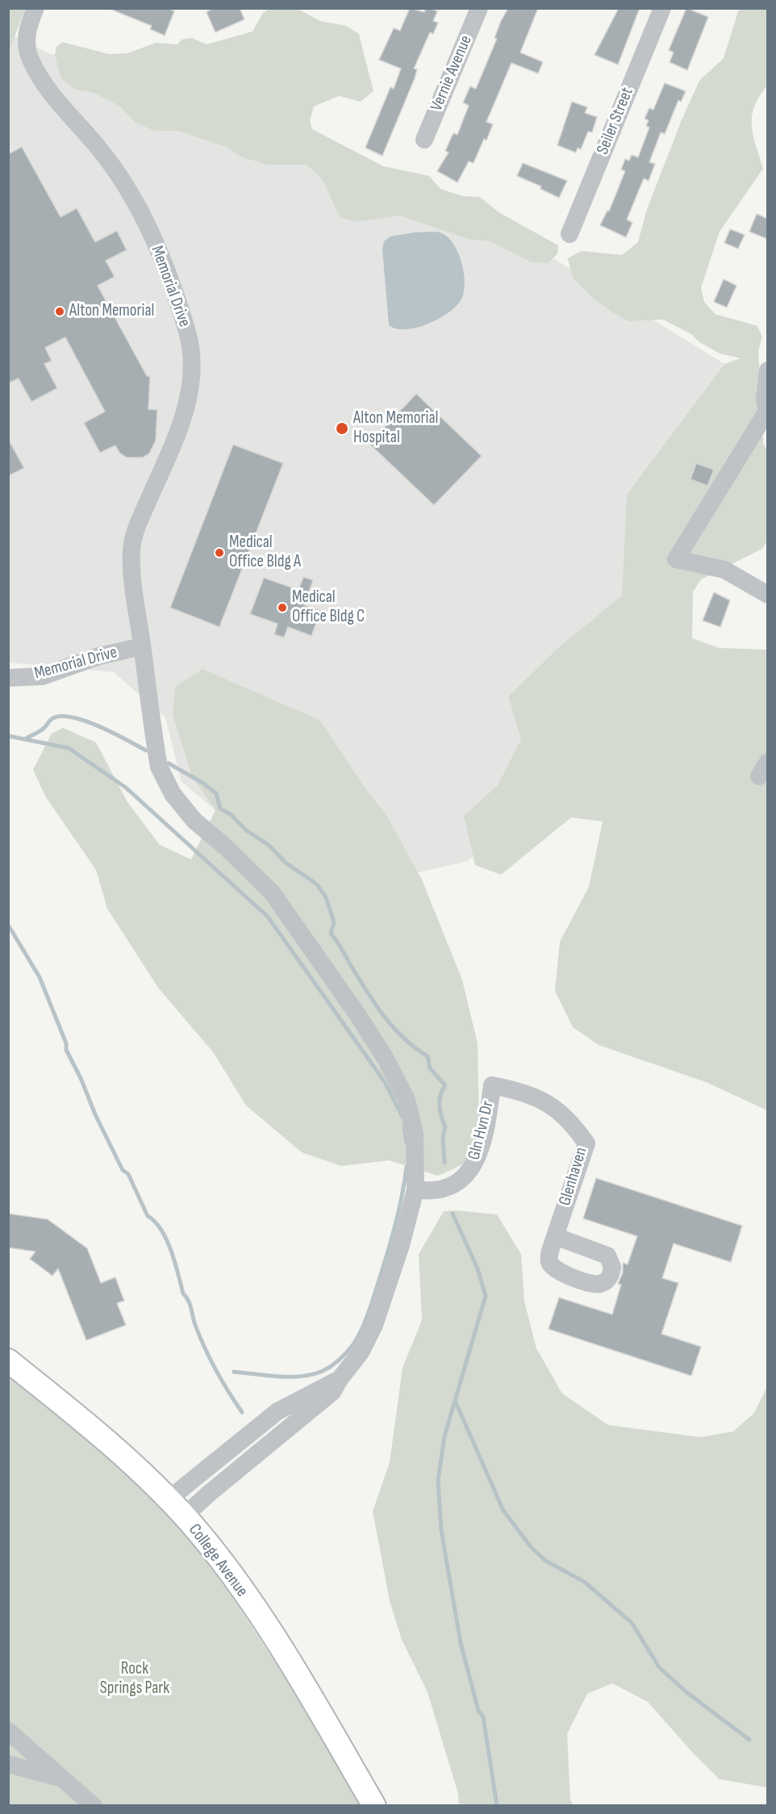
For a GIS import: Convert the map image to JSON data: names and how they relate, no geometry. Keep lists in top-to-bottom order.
{
  "streets": {
    "main road": ["College Avenue"],
    "street": [
      "Vernie Avenue",
      "Seiler Street",
      "Memorial Drive",
      "Gln Hvn Dr",
      "Glenhaven"
    ]
  },
  "crossings": [
    ["Memorial Drive", "Gln Hvn Dr"],
    ["Memorial Drive", "College Avenue"],
    ["Gln Hvn Dr", "Glenhaven"]
  ],
  "parks": ["Rock Springs Park"],
  "places": [
    "Alton Memorial",
    "Alton Memorial Hospital",
    "Medical Office Bldg A",
    "Medical Office Bldg C"
  ]
}
